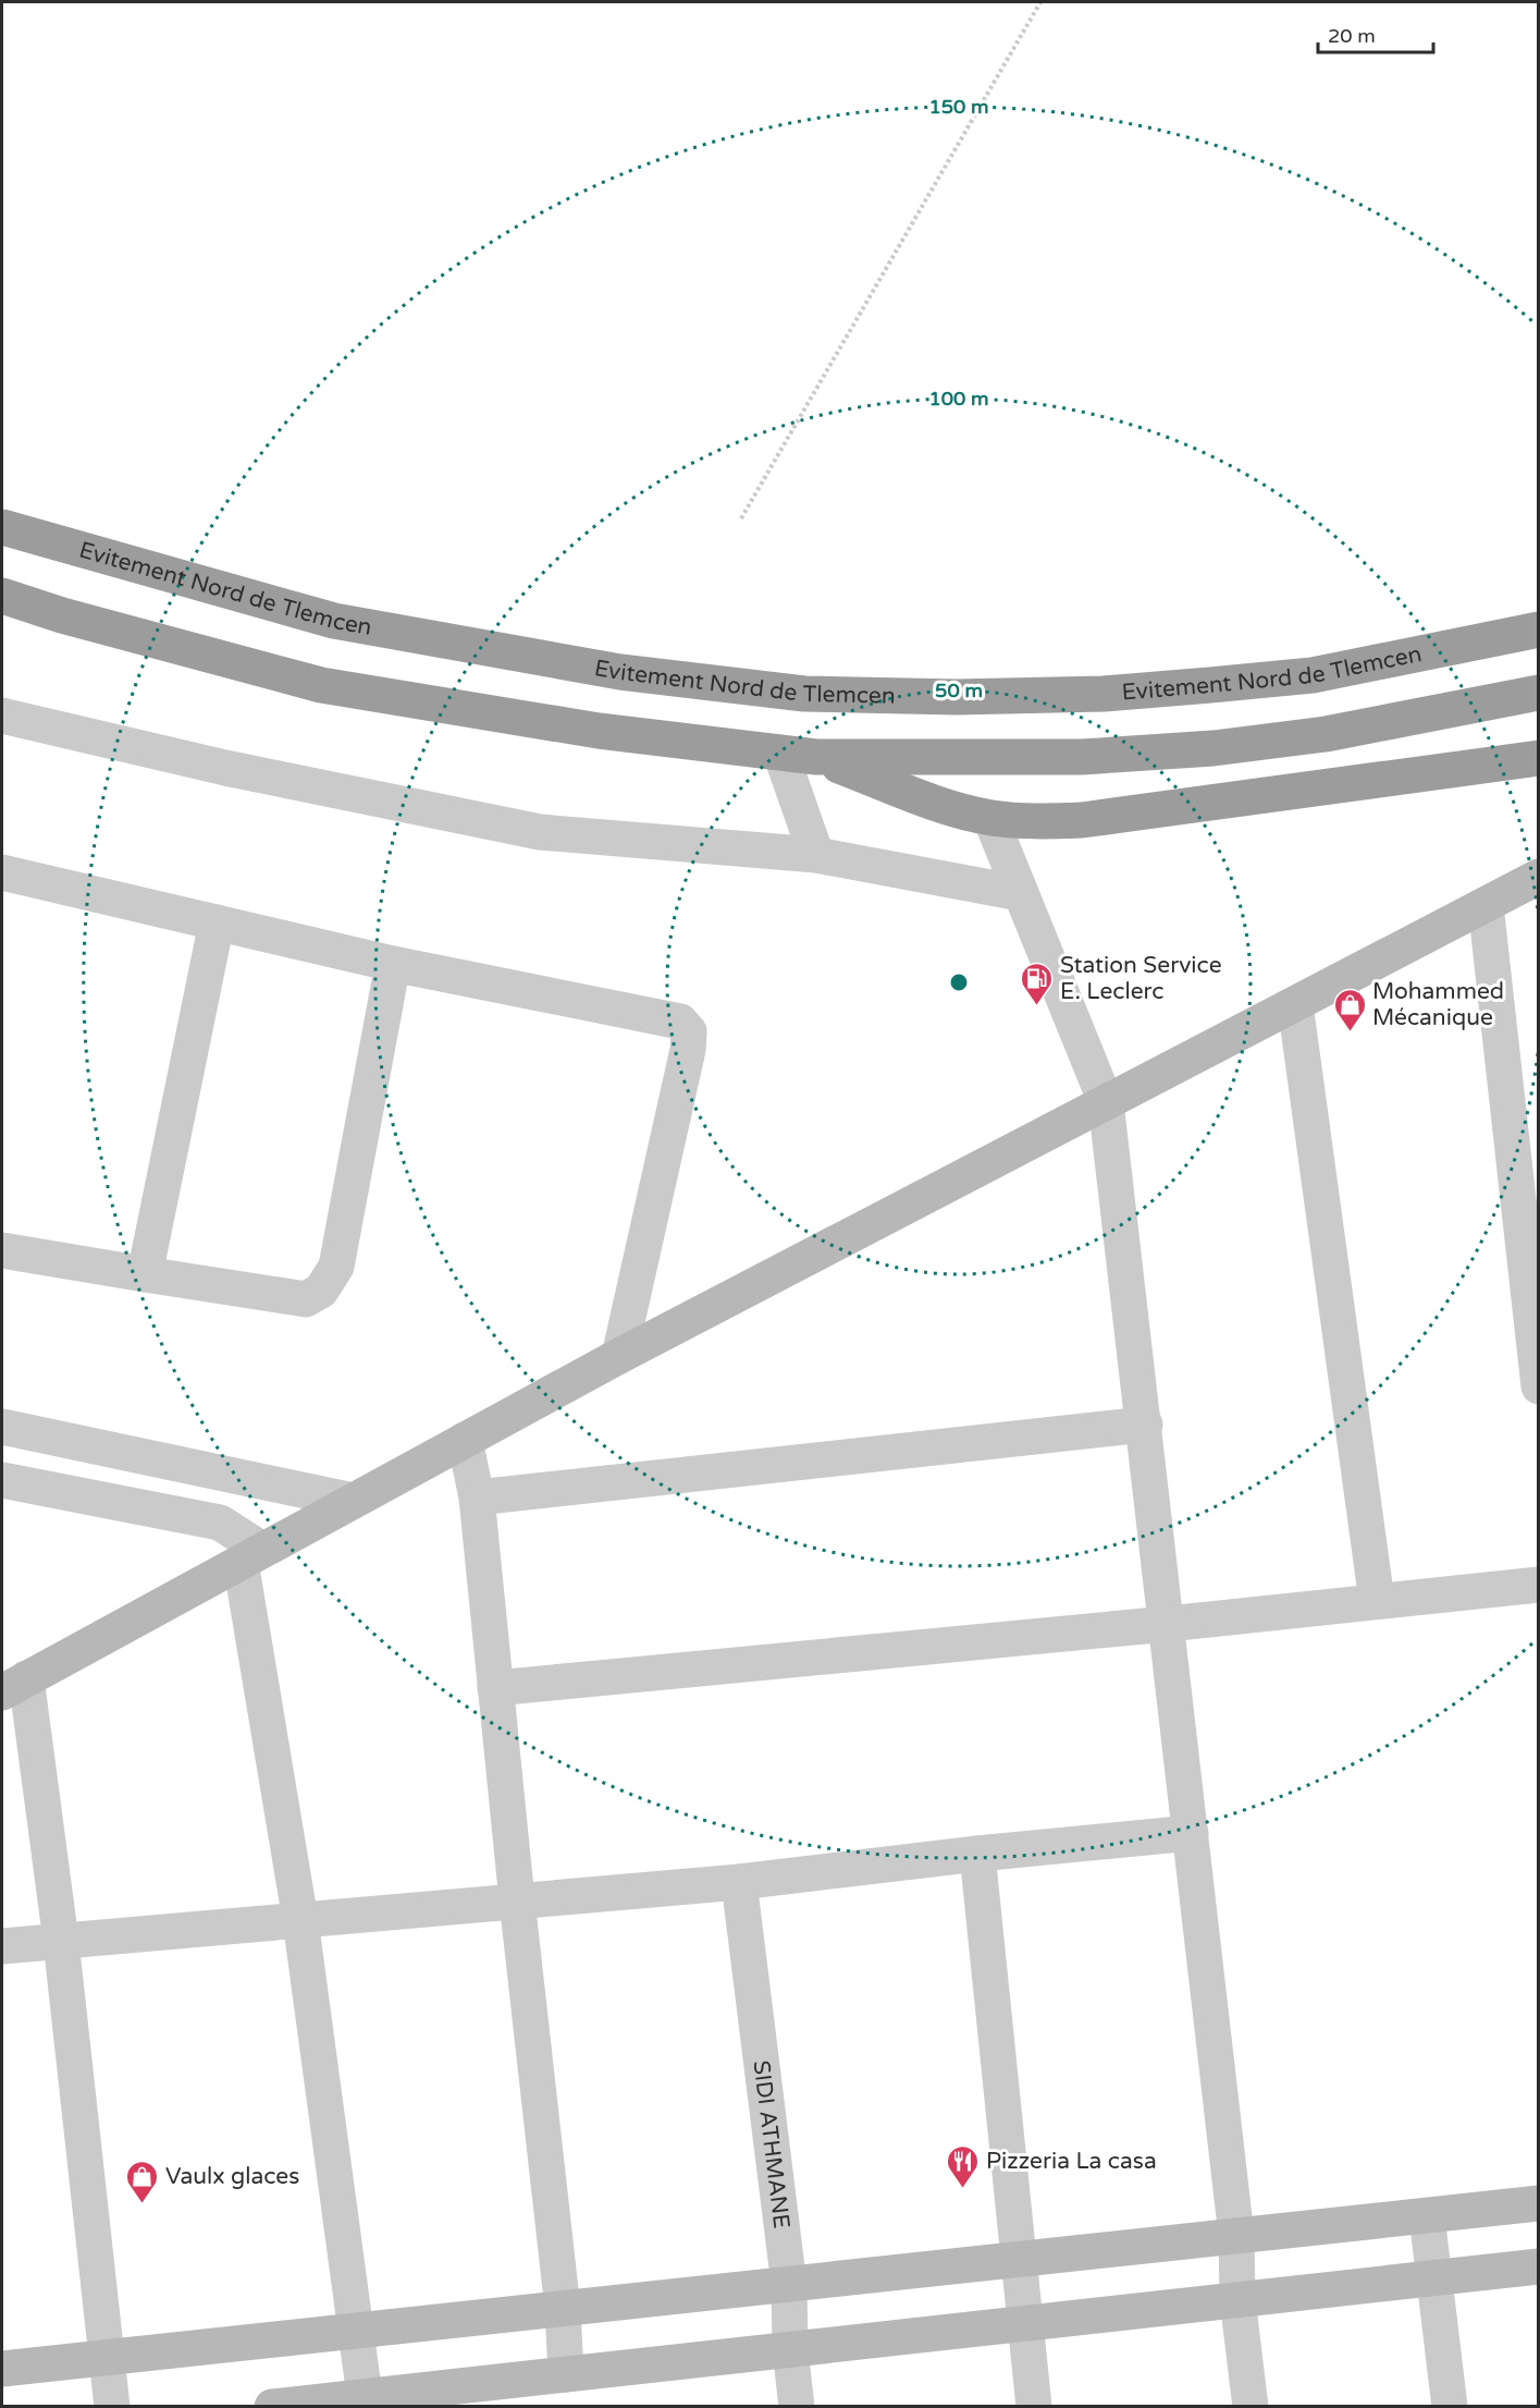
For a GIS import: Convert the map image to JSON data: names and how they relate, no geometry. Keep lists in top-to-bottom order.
{
  "streets": {
    "highway": ["Evitement Nord de Tlemcen"],
    "street": ["SIDI ATHMANE"]
  },
  "places": {
    "fuel station": ["Station Service E. Leclerc"],
    "shop": ["Mohammed Mécanique", "Vaulx glaces"],
    "restaurant": ["Pizzeria La casa"]
  },
  "scale_bar": "20 m",
  "rings": ["150 m", "100 m", "50 m"]
}
